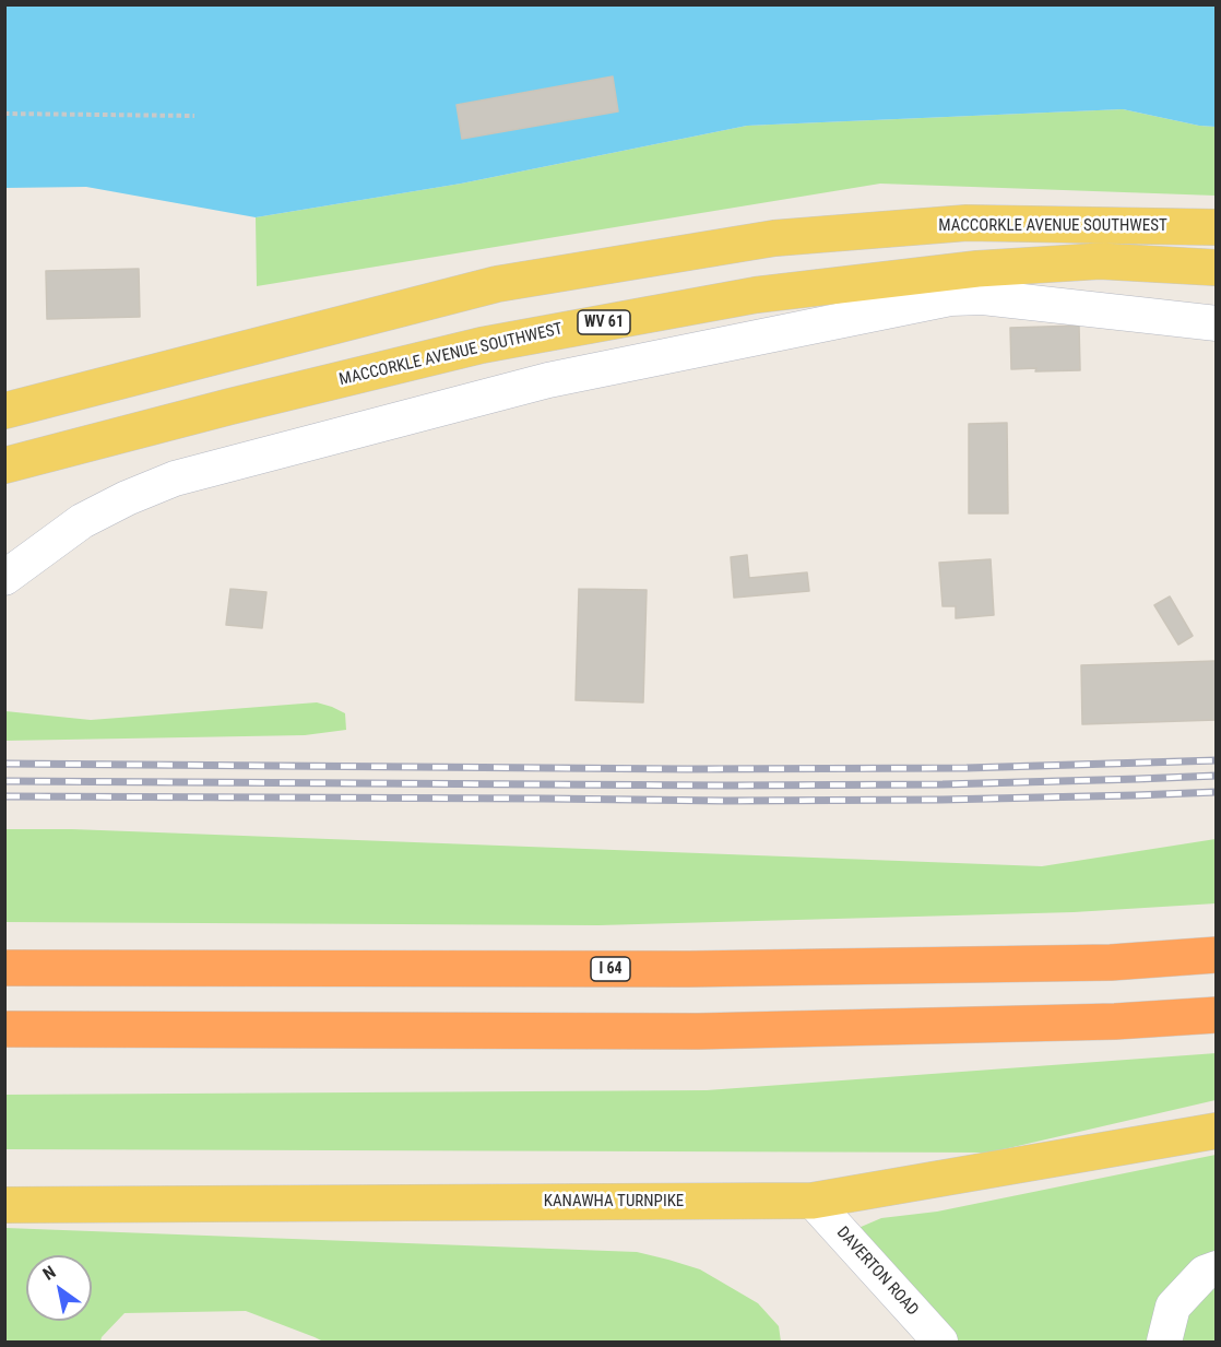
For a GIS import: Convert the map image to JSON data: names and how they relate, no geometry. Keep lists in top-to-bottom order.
{
  "streets": {
    "highway": ["I 64"],
    "main road": ["MACCORKLE AVENUE SOUTHWEST", "WV 61", "KANAWHA TURNPIKE"],
    "street": ["DAVERTON ROAD"]
  },
  "crossings": [
    ["KANAWHA TURNPIKE", "DAVERTON ROAD"]
  ],
  "north": "top left"
}
